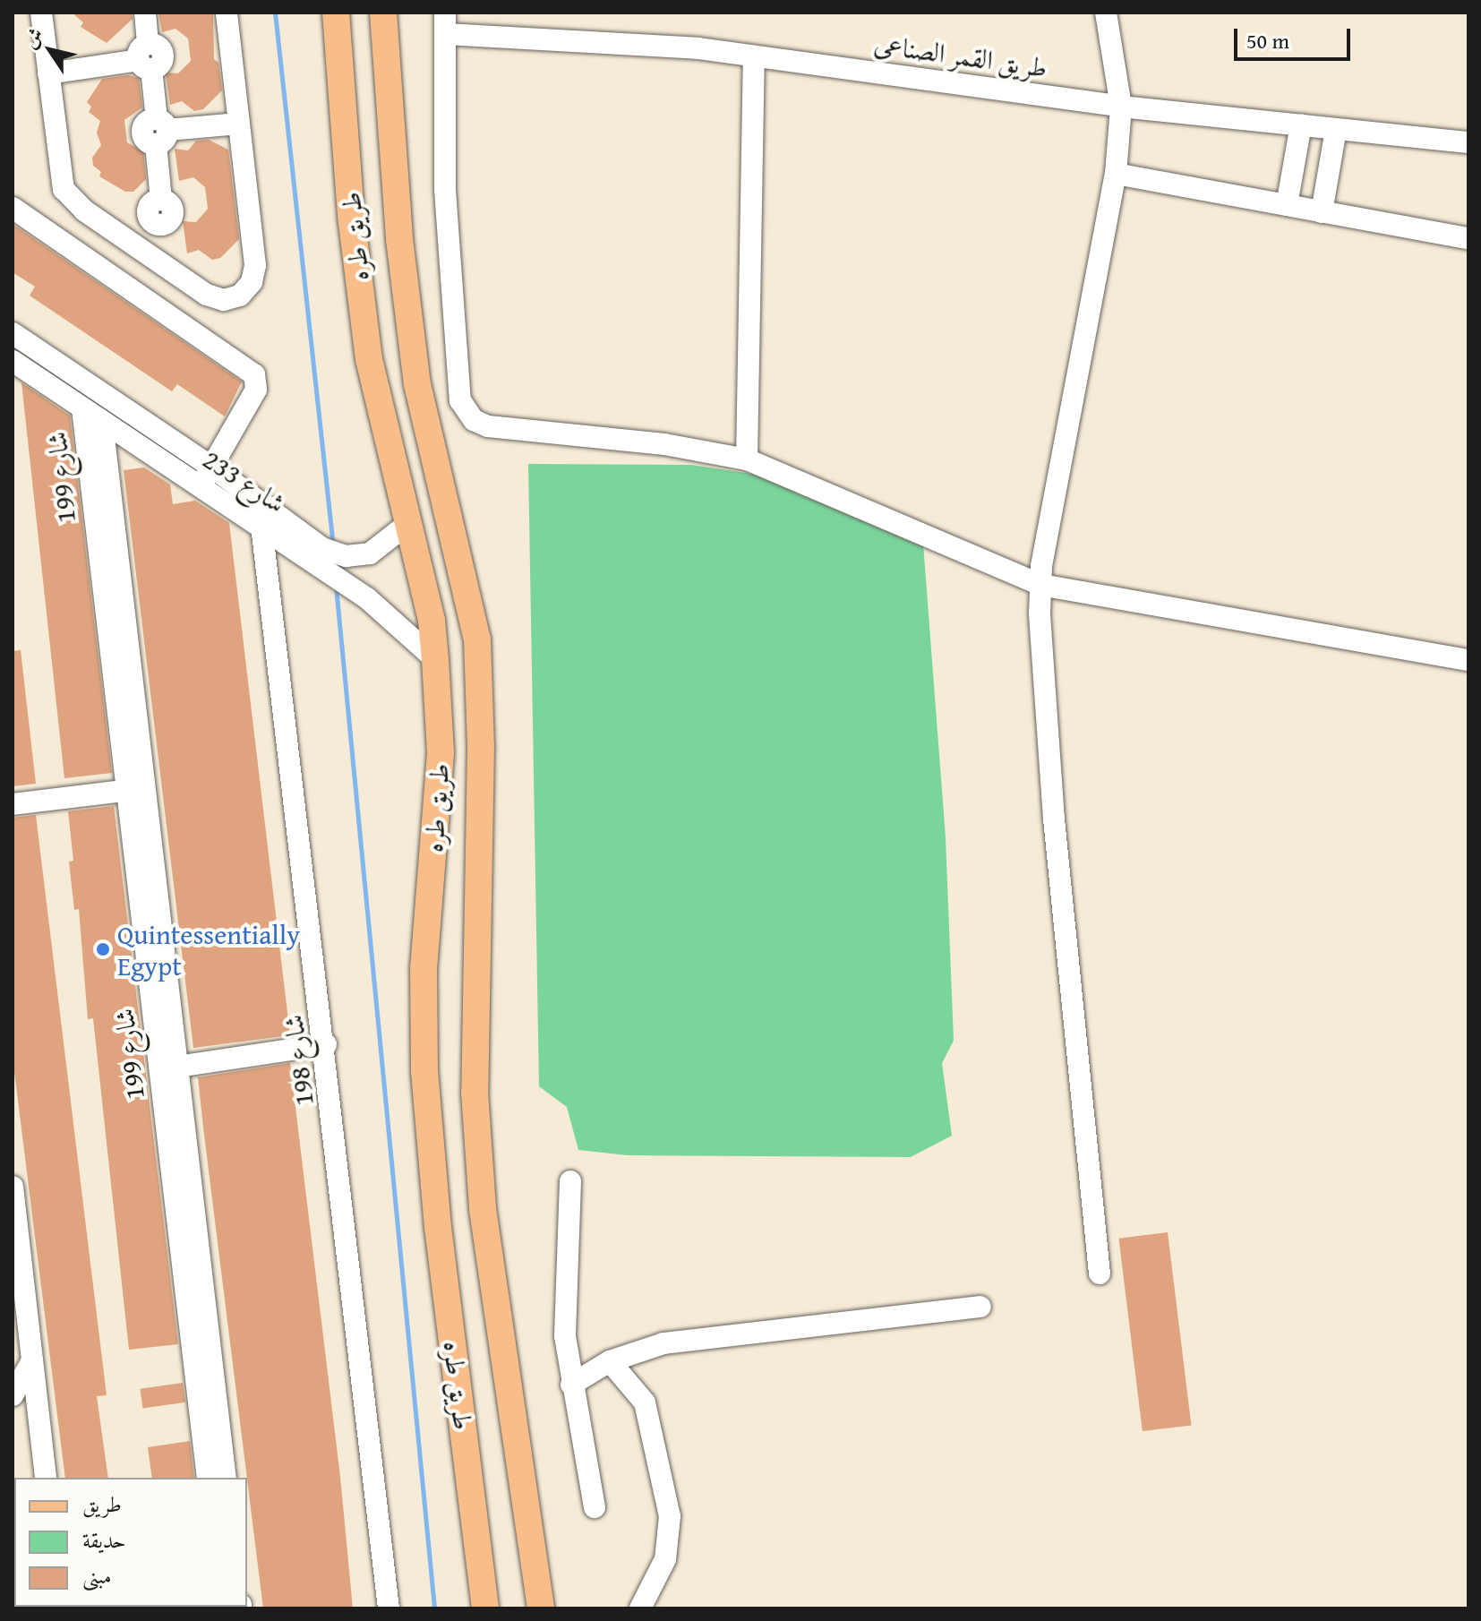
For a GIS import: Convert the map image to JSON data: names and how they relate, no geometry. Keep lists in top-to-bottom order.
{
  "streets": {
    "main road": ["طريق طره"],
    "street": [
      "طريق القمر الصناعى",
      "شارع 199",
      "شارع 233",
      "شارع 198"
    ]
  },
  "crossings": [
    ["طريق طره", "شارع 233"],
    ["شارع 199", "شارع 233"],
    ["شارع 233", "شارع 198"]
  ],
  "places": ["Quintessentially Egypt"],
  "legend": ["طريق", "حديقة", "مبنى"],
  "scale_bar": "50 m",
  "north": "top left"
}
